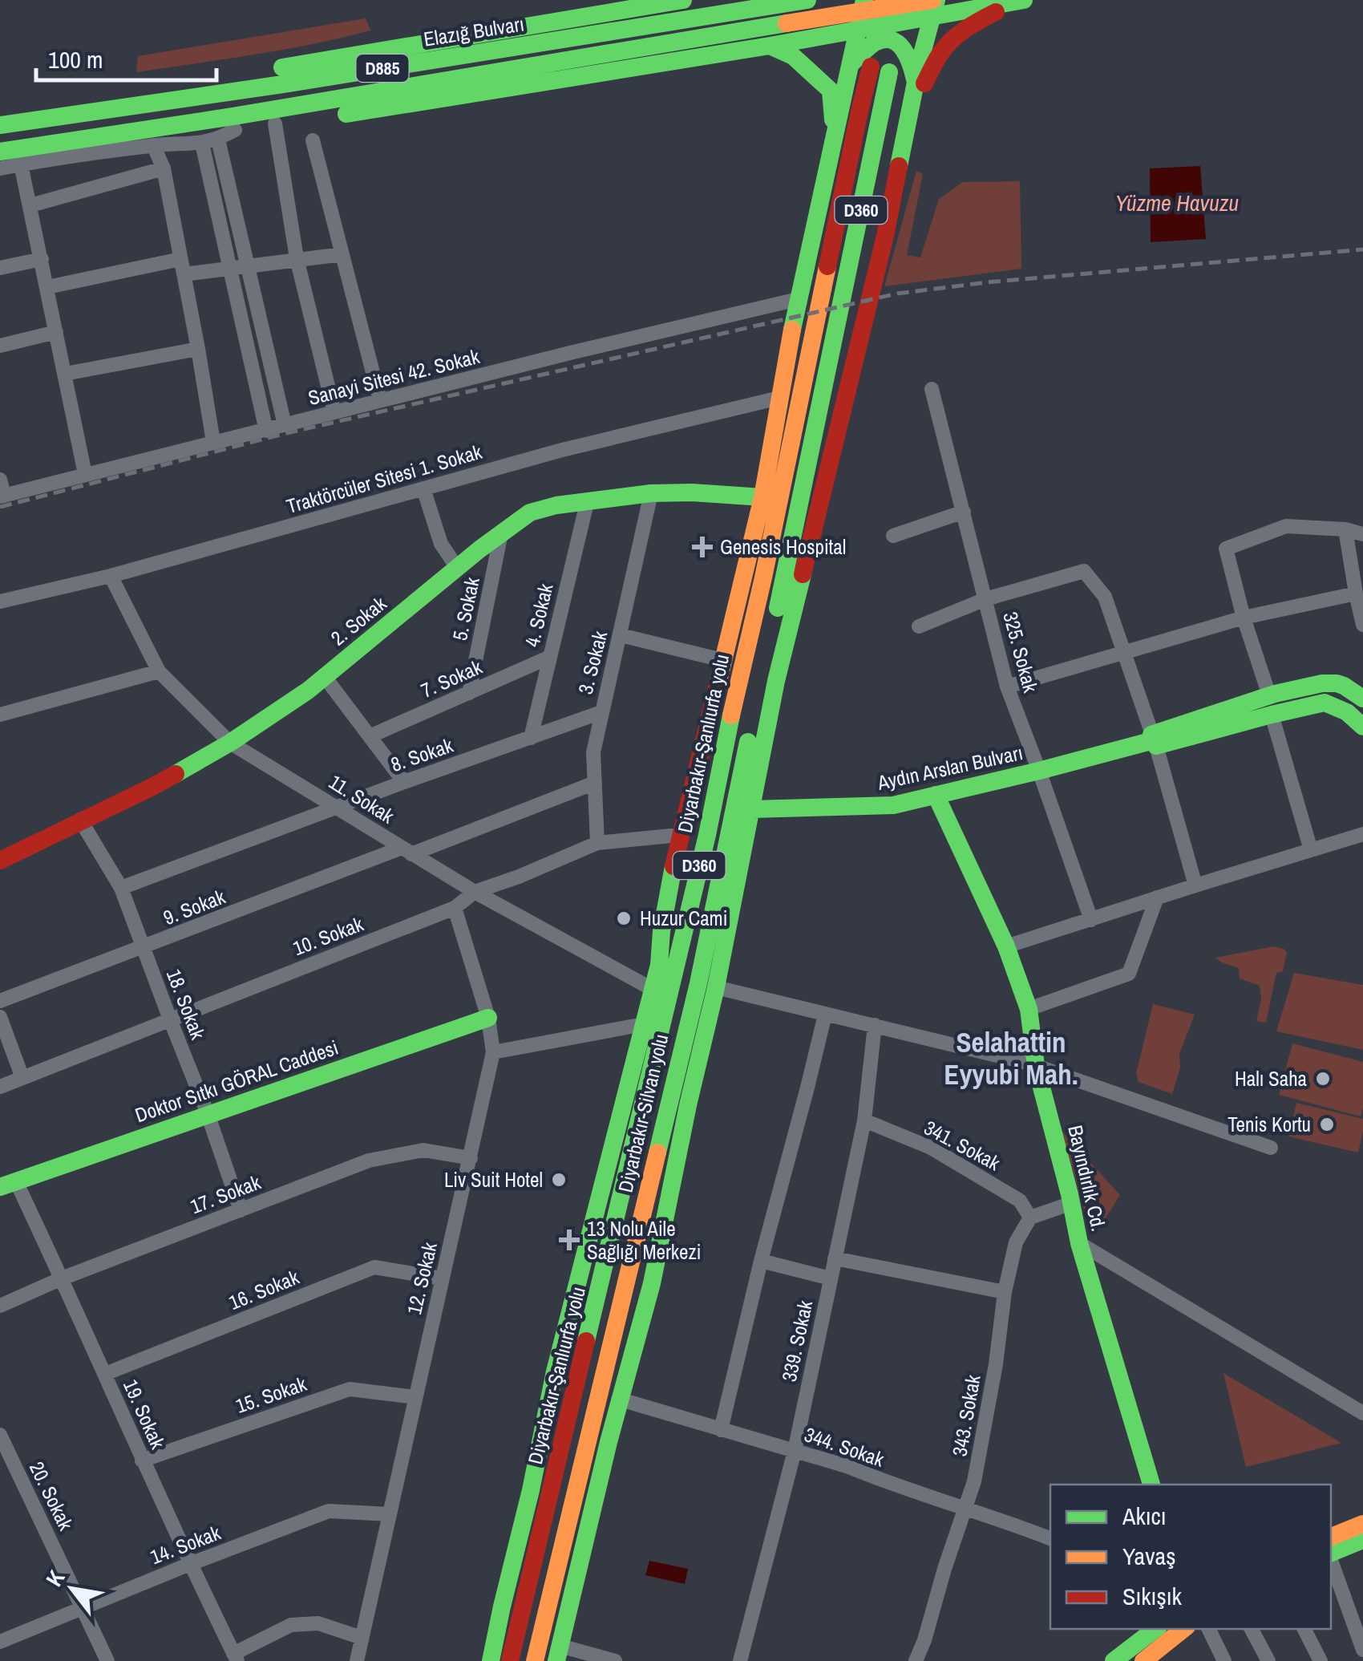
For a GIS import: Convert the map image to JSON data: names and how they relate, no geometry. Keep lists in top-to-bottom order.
{
  "streets": {
    "main road": [
      "Elazığ Bulvarı",
      "D885",
      "D360",
      "2. Sokak",
      "Diyarbakır-Şanlıurfa yolu",
      "Aydın Arslan Bulvarı",
      "Doktor Sıtkı GÖRAL Caddesi",
      "Diyarbakır-Silvan yolu",
      "Bayındırlık Cd."
    ],
    "street": [
      "Sanayi Sitesi 42. Sokak",
      "Traktörcüler Sitesi 1. Sokak",
      "5. Sokak",
      "4. Sokak",
      "325. Sokak",
      "3. Sokak",
      "7. Sokak",
      "8. Sokak",
      "11. Sokak",
      "9. Sokak",
      "10. Sokak",
      "18. Sokak",
      "341. Sokak",
      "17. Sokak",
      "12. Sokak",
      "16. Sokak",
      "339. Sokak",
      "15. Sokak",
      "19. Sokak",
      "343. Sokak",
      "344. Sokak",
      "20. Sokak",
      "14. Sokak"
    ]
  },
  "crossings": [
    ["D885", "D360"],
    ["D360", "Diyarbakır-Şanlıurfa yolu"],
    ["D360", "Aydın Arslan Bulvarı"],
    ["D360", "Diyarbakır-Silvan yolu"],
    ["Traktörcüler Sitesi 1. Sokak", "11. Sokak"],
    ["5. Sokak", "2. Sokak"],
    ["5. Sokak", "7. Sokak"],
    ["4. Sokak", "2. Sokak"],
    ["4. Sokak", "7. Sokak"],
    ["4. Sokak", "8. Sokak"],
    ["2. Sokak", "3. Sokak"],
    ["2. Sokak", "11. Sokak"],
    ["2. Sokak", "18. Sokak"],
    ["325. Sokak", "Aydın Arslan Bulvarı"],
    ["3. Sokak", "8. Sokak"],
    ["3. Sokak", "9. Sokak"],
    ["3. Sokak", "10. Sokak"],
    ["8. Sokak", "11. Sokak"],
    ["8. Sokak", "18. Sokak"],
    ["Aydın Arslan Bulvarı", "Diyarbakır-Silvan yolu"],
    ["Aydın Arslan Bulvarı", "Bayındırlık Cd."],
    ["11. Sokak", "9. Sokak"],
    ["11. Sokak", "10. Sokak"],
    ["9. Sokak", "18. Sokak"],
    ["10. Sokak", "18. Sokak"],
    ["10. Sokak", "12. Sokak"],
    ["18. Sokak", "Doktor Sıtkı GÖRAL Caddesi"],
    ["18. Sokak", "17. Sokak"],
    ["Doktor Sıtkı GÖRAL Caddesi", "12. Sokak"],
    ["Doktor Sıtkı GÖRAL Caddesi", "19. Sokak"],
    ["341. Sokak", "339. Sokak"],
    ["341. Sokak", "343. Sokak"],
    ["17. Sokak", "12. Sokak"],
    ["17. Sokak", "19. Sokak"],
    ["12. Sokak", "16. Sokak"],
    ["12. Sokak", "15. Sokak"],
    ["12. Sokak", "14. Sokak"],
    ["16. Sokak", "19. Sokak"],
    ["339. Sokak", "344. Sokak"],
    ["15. Sokak", "19. Sokak"],
    ["19. Sokak", "14. Sokak"],
    ["343. Sokak", "344. Sokak"],
    ["20. Sokak", "14. Sokak"]
  ],
  "districts": ["Selahattin Eyyubi Mah."],
  "water": ["Yüzme Havuzu"],
  "places": {
    "health": ["Genesis Hospital", "13 Nolu Aile Sağlığı Merkezi"],
    "other": [
      "Huzur Cami",
      "Halı Saha",
      "Tenis Kortu",
      "Liv Suit Hotel"
    ]
  },
  "legend": ["Akıcı", "Yavaş", "Sıkışık"],
  "scale_bar": "100 m",
  "north": "top left"
}
